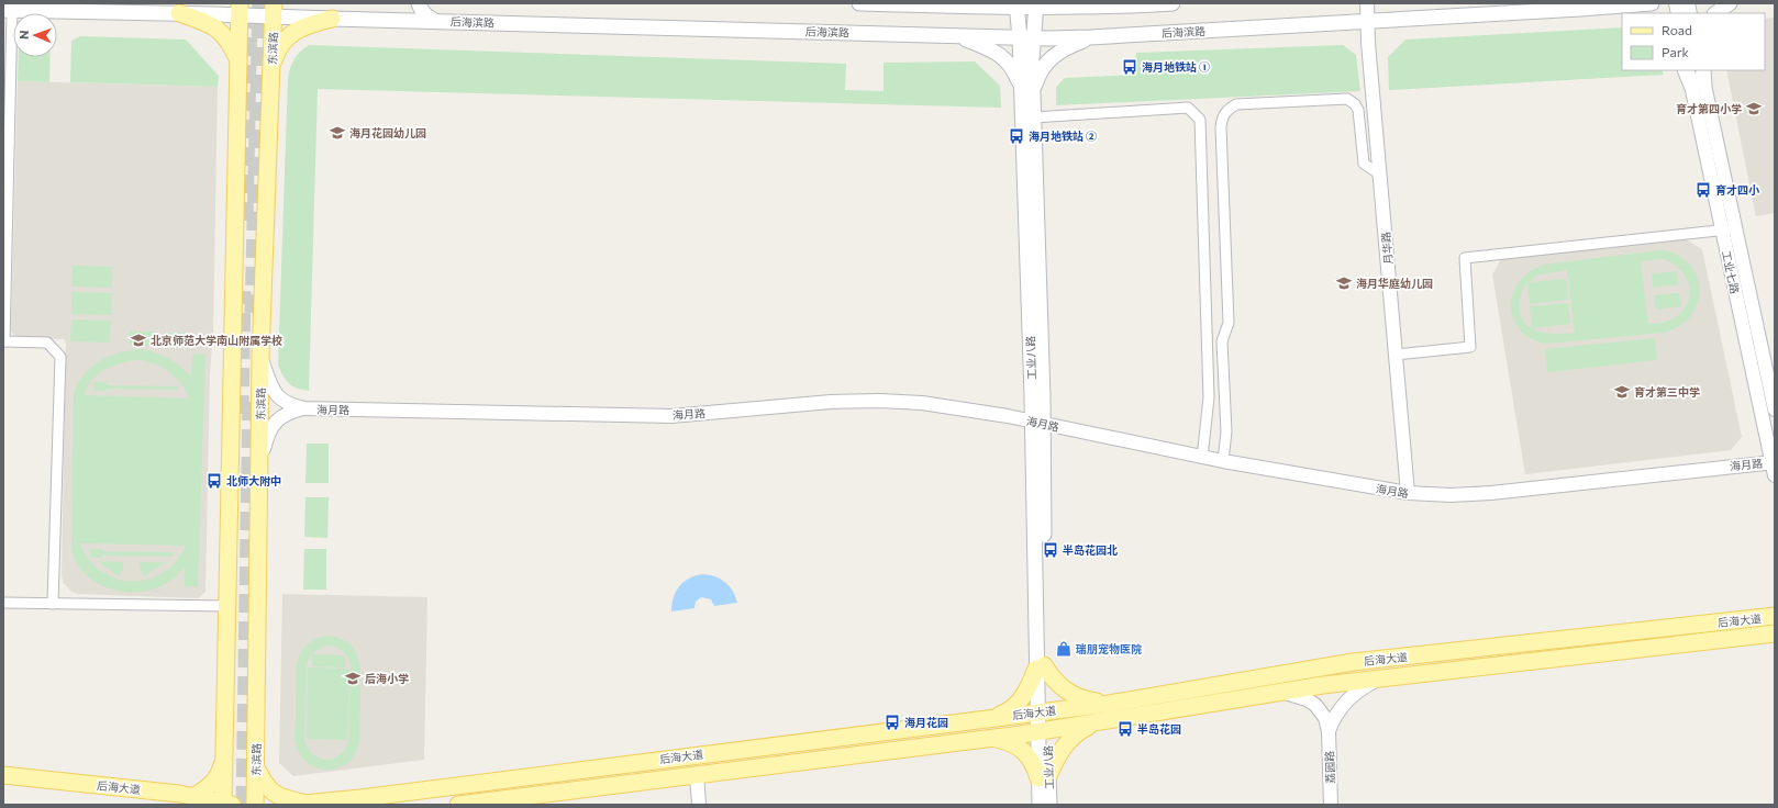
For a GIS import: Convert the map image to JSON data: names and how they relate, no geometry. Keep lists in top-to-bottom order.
{
  "streets": {
    "main road": [
      "后海滨路",
      "东滨路",
      "工业八路",
      "后海大道"
    ],
    "street": [
      "月华路",
      "工业七路",
      "海月路",
      "荔园路"
    ]
  },
  "crossings": [
    ["后海滨路", "东滨路"],
    ["后海滨路", "月华路"],
    ["后海滨路", "工业八路"],
    ["东滨路", "后海大道"],
    ["月华路", "海月路"],
    ["工业七路", "海月路"],
    ["工业八路", "海月路"],
    ["工业八路", "后海大道"],
    ["后海大道", "荔园路"]
  ],
  "places": {
    "bus stop": [
      "海月地铁站 ①",
      "海月地铁站 ②",
      "育才四小",
      "北师大附中",
      "半岛花园北",
      "海月花园",
      "半岛花园"
    ],
    "school or university": [
      "育才第四小学",
      "海月花园幼儿园",
      "海月华庭幼儿园",
      "北京师范大学南山附属学校",
      "育才第三中学",
      "后海小学"
    ],
    "shop": ["瑞朋宠物医院"]
  },
  "legend": ["Road", "Park"],
  "north": "left"
}
